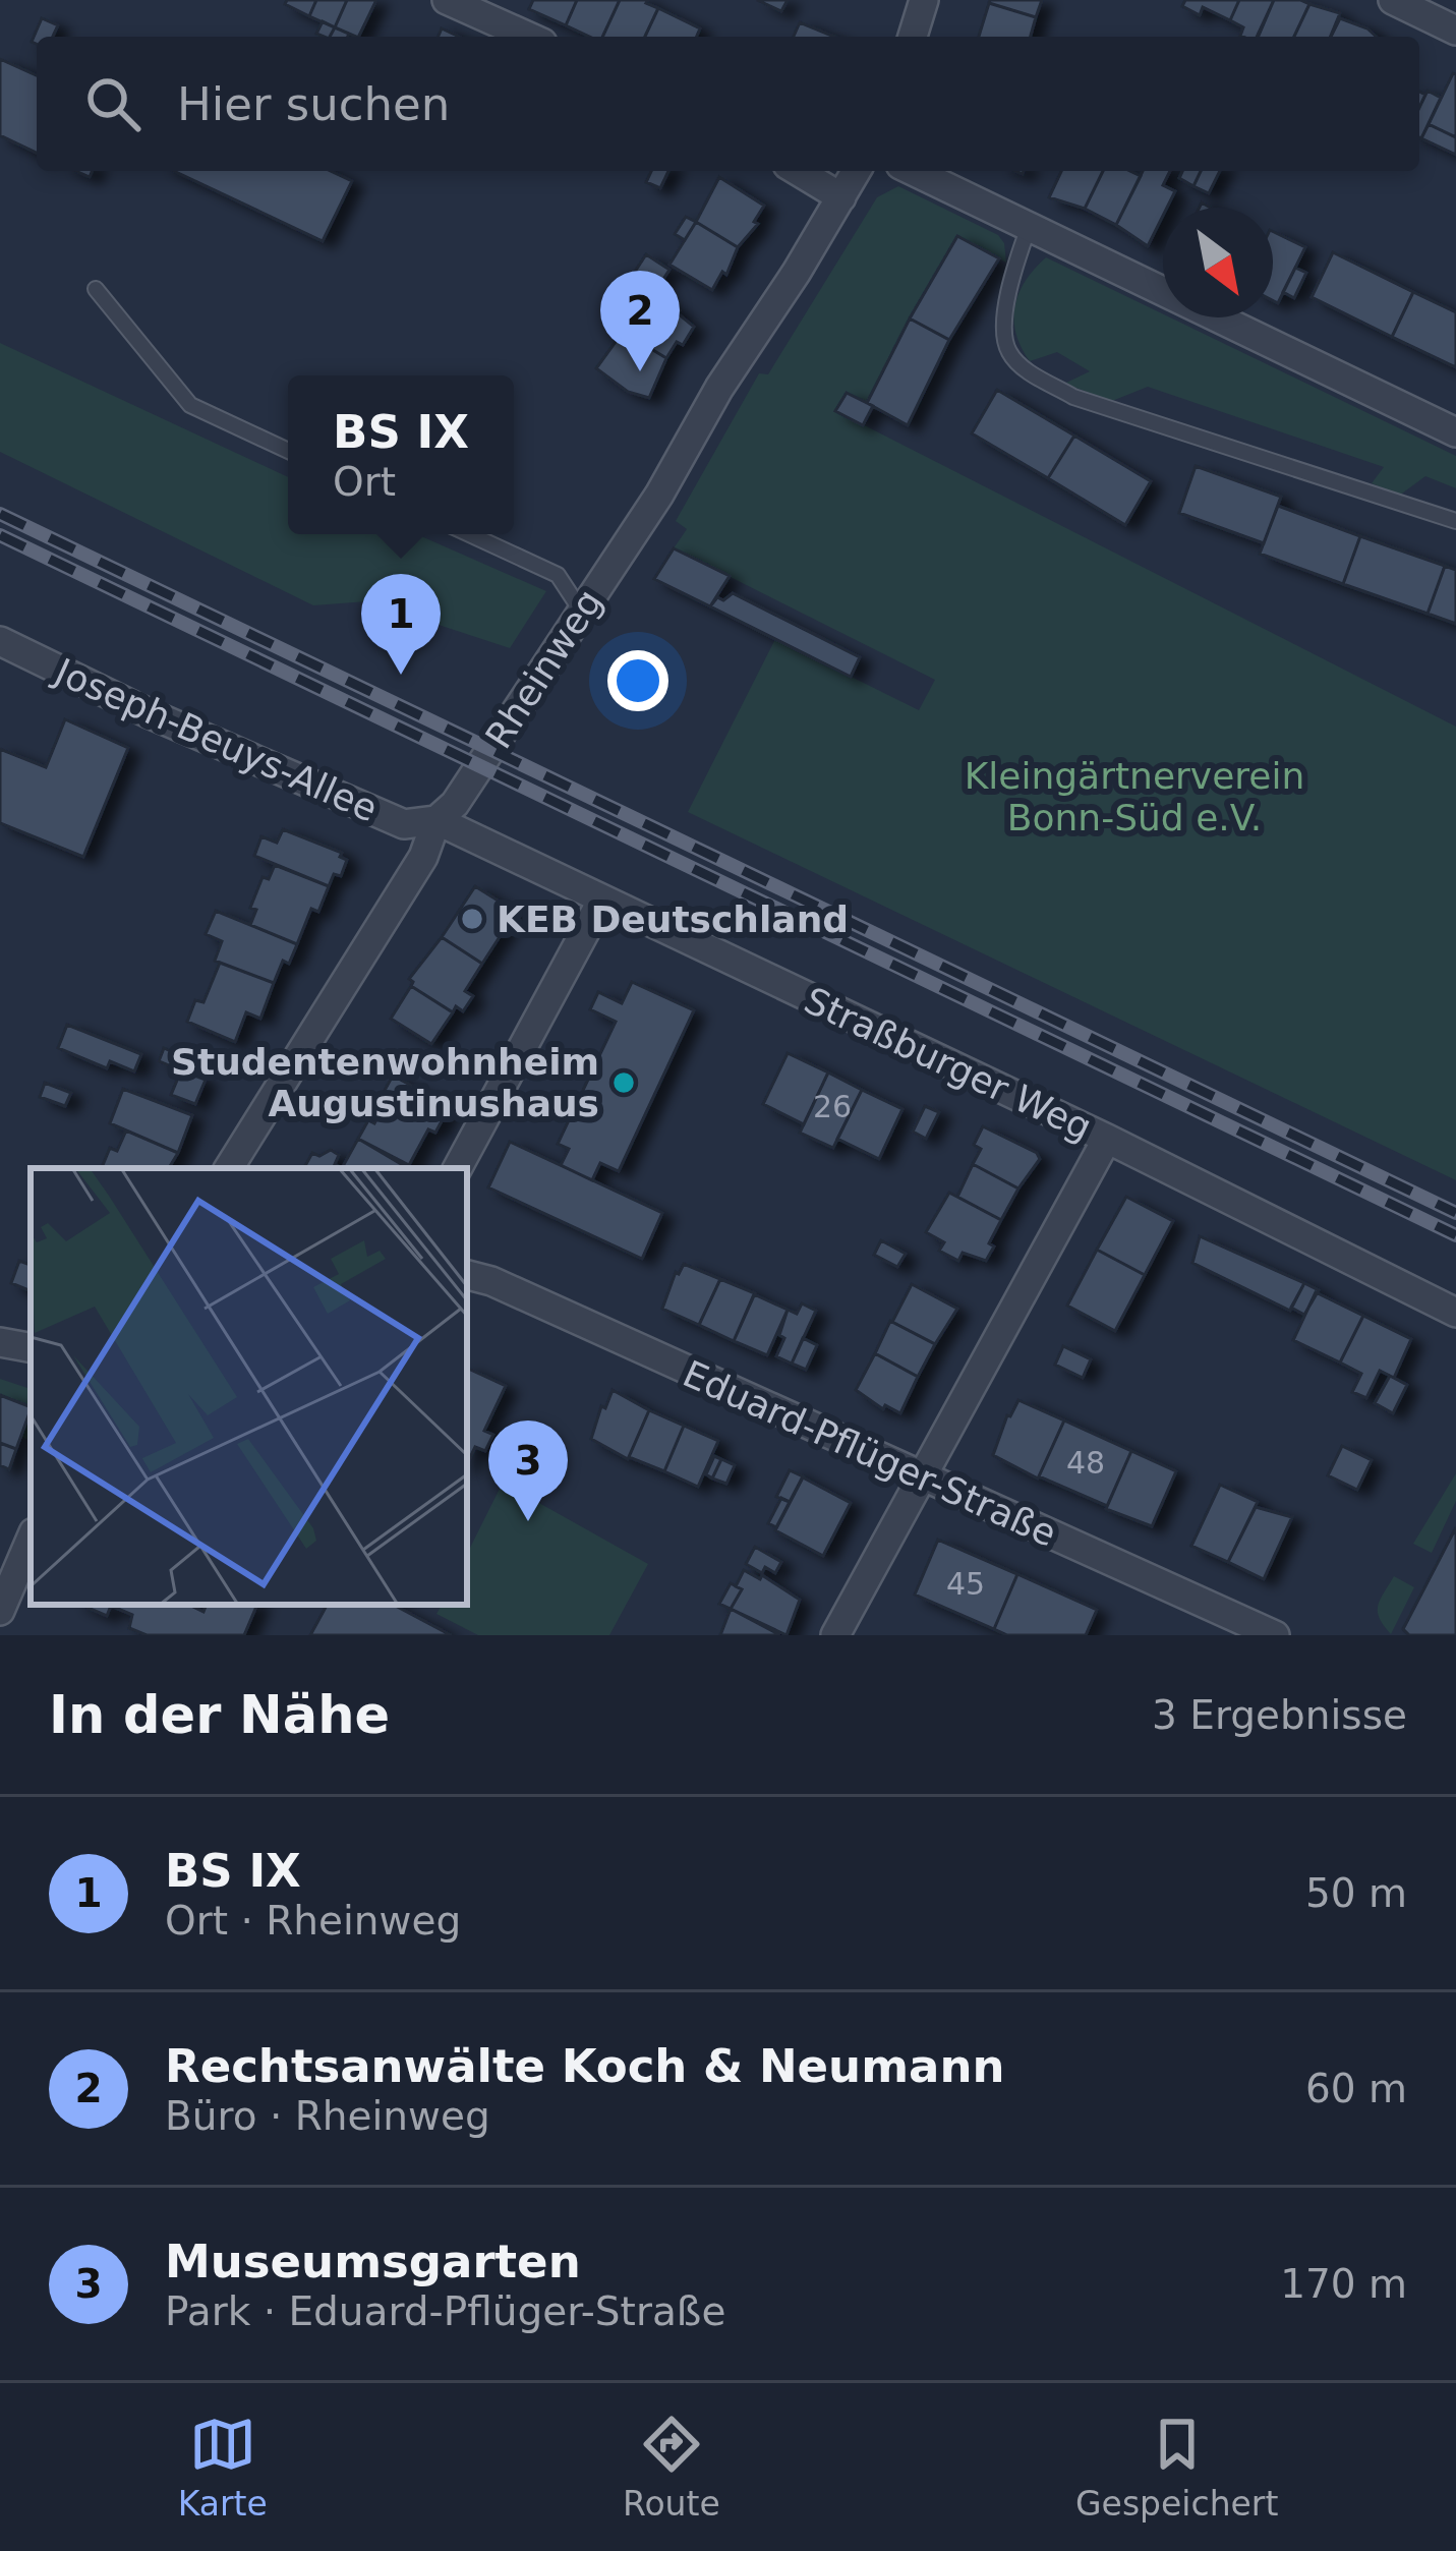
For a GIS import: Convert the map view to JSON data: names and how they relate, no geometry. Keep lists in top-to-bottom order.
{
  "streets": {
    "street": [
      "Rheinweg",
      "Joseph-Beuys-Allee",
      "Straßburger Weg",
      "Eduard-Pflüger-Straße"
    ]
  },
  "crossings": [
    ["Rheinweg", "Joseph-Beuys-Allee"],
    ["Rheinweg", "Straßburger Weg"],
    ["Joseph-Beuys-Allee", "Straßburger Weg"]
  ],
  "parks": ["Kleingärtnerverein Bonn-Süd e.V."],
  "places": ["KEB Deutschland", "Studentenwohnheim Augustinushaus"],
  "house_numbers": ["26", "48", "45"],
  "north": "bottom right",
  "page": {
    "search": "Hier suchen",
    "pins": ["2", "1", "3"],
    "popup": ["BS IX", "Ort"],
    "heading": ["In der Nähe", "3 Ergebnisse"],
    "list": [
      {
        "mark": "1",
        "name": "BS IX",
        "note": "Ort · Rheinweg",
        "value": "50 m"
      },
      {
        "mark": "2",
        "name": "Rechtsanwälte Koch & Neumann",
        "note": "Büro · Rheinweg",
        "value": "60 m"
      },
      {
        "mark": "3",
        "name": "Museumsgarten",
        "note": "Park · Eduard-Pflüger-Straße",
        "value": "170 m"
      }
    ],
    "nav": ["Karte", "Route", "Gespeichert"]
  }
}
